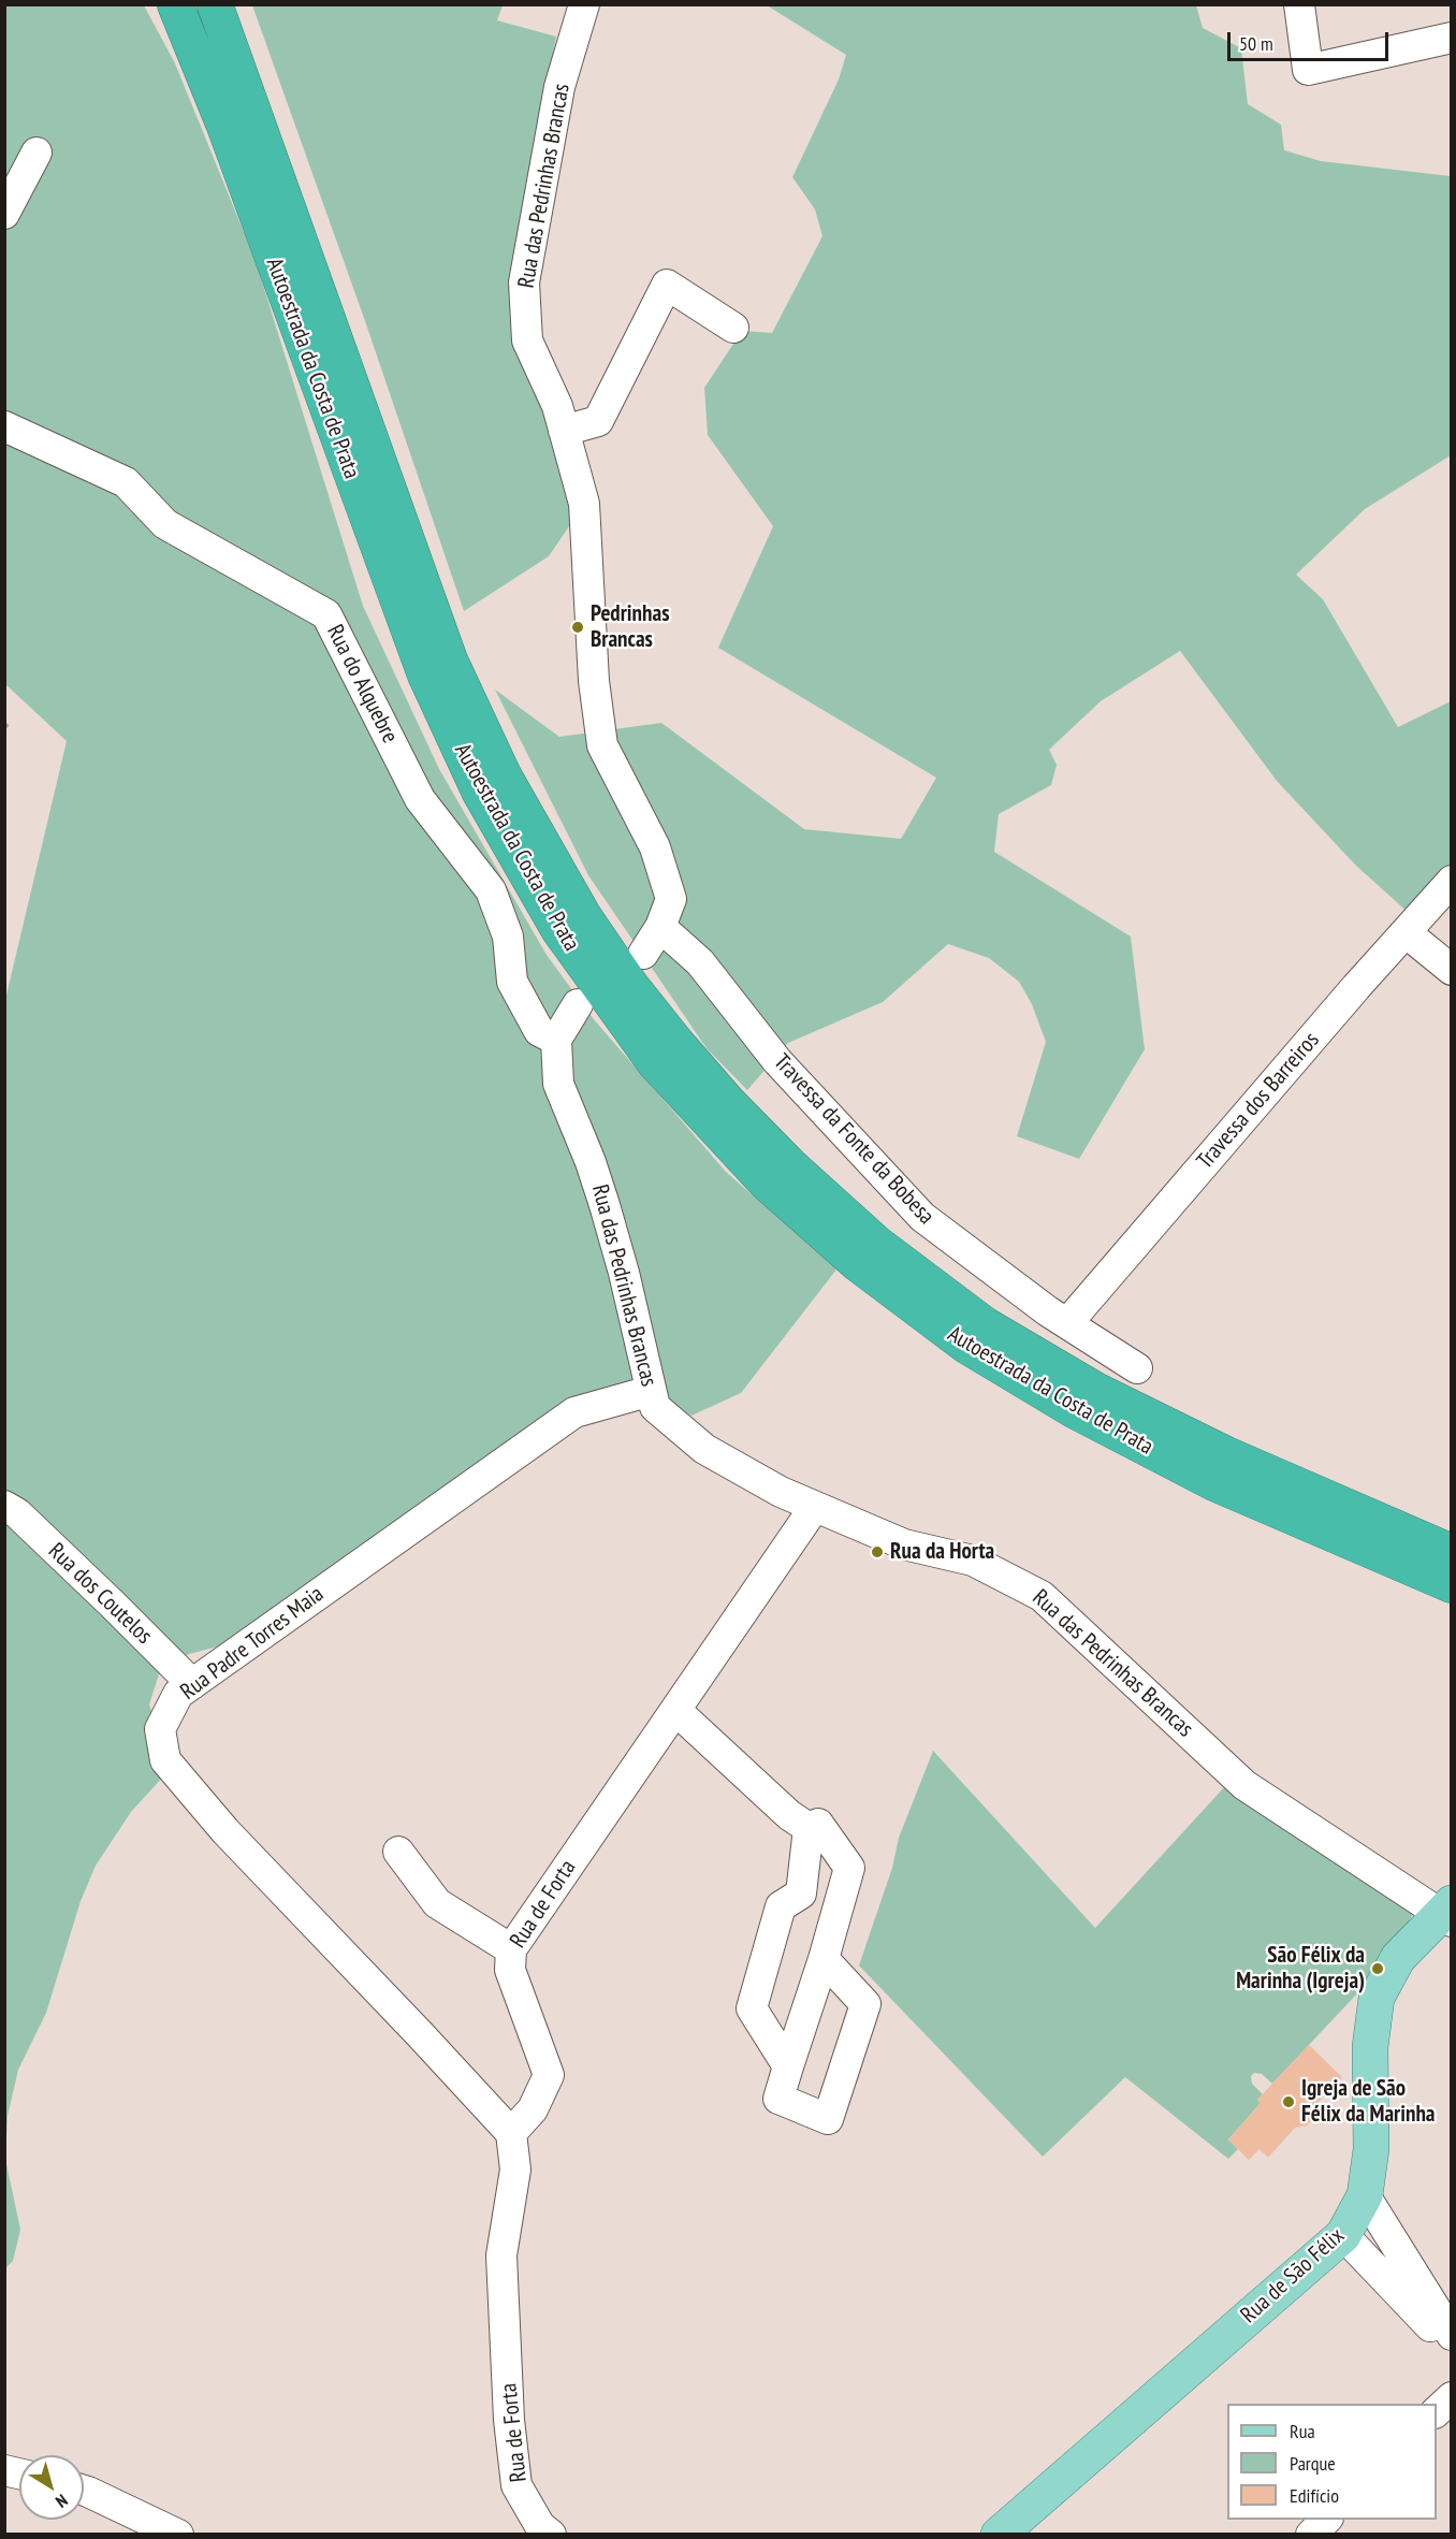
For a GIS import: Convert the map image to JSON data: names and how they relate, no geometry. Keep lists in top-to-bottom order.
{
  "streets": {
    "highway": ["Autoestrada da Costa de Prata"],
    "main road": ["Rua de São Félix"],
    "street": [
      "Rua das Pedrinhas Brancas",
      "Rua do Alquebre",
      "Travessa dos Barreiros",
      "Travessa da Fonte da Bobesa",
      "Rua dos Coutelos",
      "Rua Padre Torres Maia",
      "Rua de Forta"
    ]
  },
  "crossings": [
    ["Rua das Pedrinhas Brancas", "Rua do Alquebre"],
    ["Rua das Pedrinhas Brancas", "Travessa da Fonte da Bobesa"],
    ["Rua das Pedrinhas Brancas", "Rua Padre Torres Maia"],
    ["Rua das Pedrinhas Brancas", "Rua de Forta"],
    ["Rua das Pedrinhas Brancas", "Rua de São Félix"],
    ["Travessa dos Barreiros", "Travessa da Fonte da Bobesa"],
    ["Rua dos Coutelos", "Rua Padre Torres Maia"],
    ["Rua Padre Torres Maia", "Rua de Forta"]
  ],
  "places": [
    "Pedrinhas Brancas",
    "Rua da Horta",
    "São Félix da Marinha (Igreja)",
    "Igreja de São Félix da Marinha"
  ],
  "legend": ["Rua", "Parque", "Edifício"],
  "scale_bar": "50 m",
  "north": "bottom right"
}
